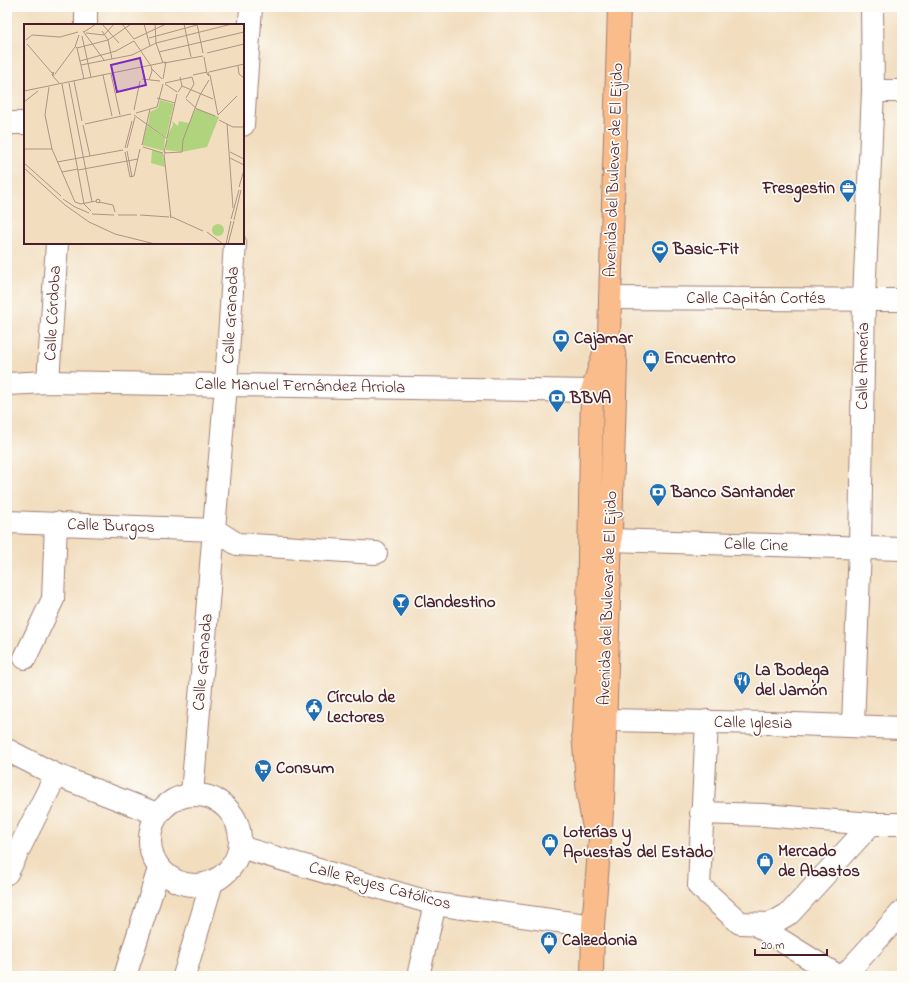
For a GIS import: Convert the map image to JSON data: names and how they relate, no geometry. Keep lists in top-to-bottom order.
{
  "streets": {
    "main road": ["Avenida del Bulevar de El Ejido"],
    "street": [
      "Calle Capitán Cortés",
      "Calle Córdoba",
      "Calle Granada",
      "Calle Almería",
      "Calle Manuel Fernández Arriola",
      "Calle Burgos",
      "Calle Cine",
      "Calle Iglesia",
      "Calle Reyes Católicos"
    ]
  },
  "crossings": [
    ["Avenida del Bulevar de El Ejido", "Calle Capitán Cortés"],
    ["Avenida del Bulevar de El Ejido", "Calle Manuel Fernández Arriola"],
    ["Avenida del Bulevar de El Ejido", "Calle Cine"],
    ["Avenida del Bulevar de El Ejido", "Calle Iglesia"],
    ["Avenida del Bulevar de El Ejido", "Calle Reyes Católicos"],
    ["Calle Capitán Cortés", "Calle Almería"],
    ["Calle Córdoba", "Calle Manuel Fernández Arriola"],
    ["Calle Granada", "Calle Manuel Fernández Arriola"],
    ["Calle Granada", "Calle Burgos"],
    ["Calle Granada", "Calle Reyes Católicos"],
    ["Calle Almería", "Calle Cine"],
    ["Calle Almería", "Calle Iglesia"]
  ],
  "places": {
    "office": ["Fresgestin"],
    "sports": ["Basic-Fit"],
    "bank": ["Cajamar", "BBVA", "Banco Santander"],
    "shop": [
      "Encuentro",
      "Loterías y Apuestas del Estado",
      "Mercado de Abastos",
      "Calzedonia"
    ],
    "bar": ["Clandestino"],
    "restaurant": ["La Bodega del Jamón"],
    "public building": ["Círculo de Lectores"],
    "supermarket": ["Consum"]
  },
  "scale_bar": "20 m"
}
